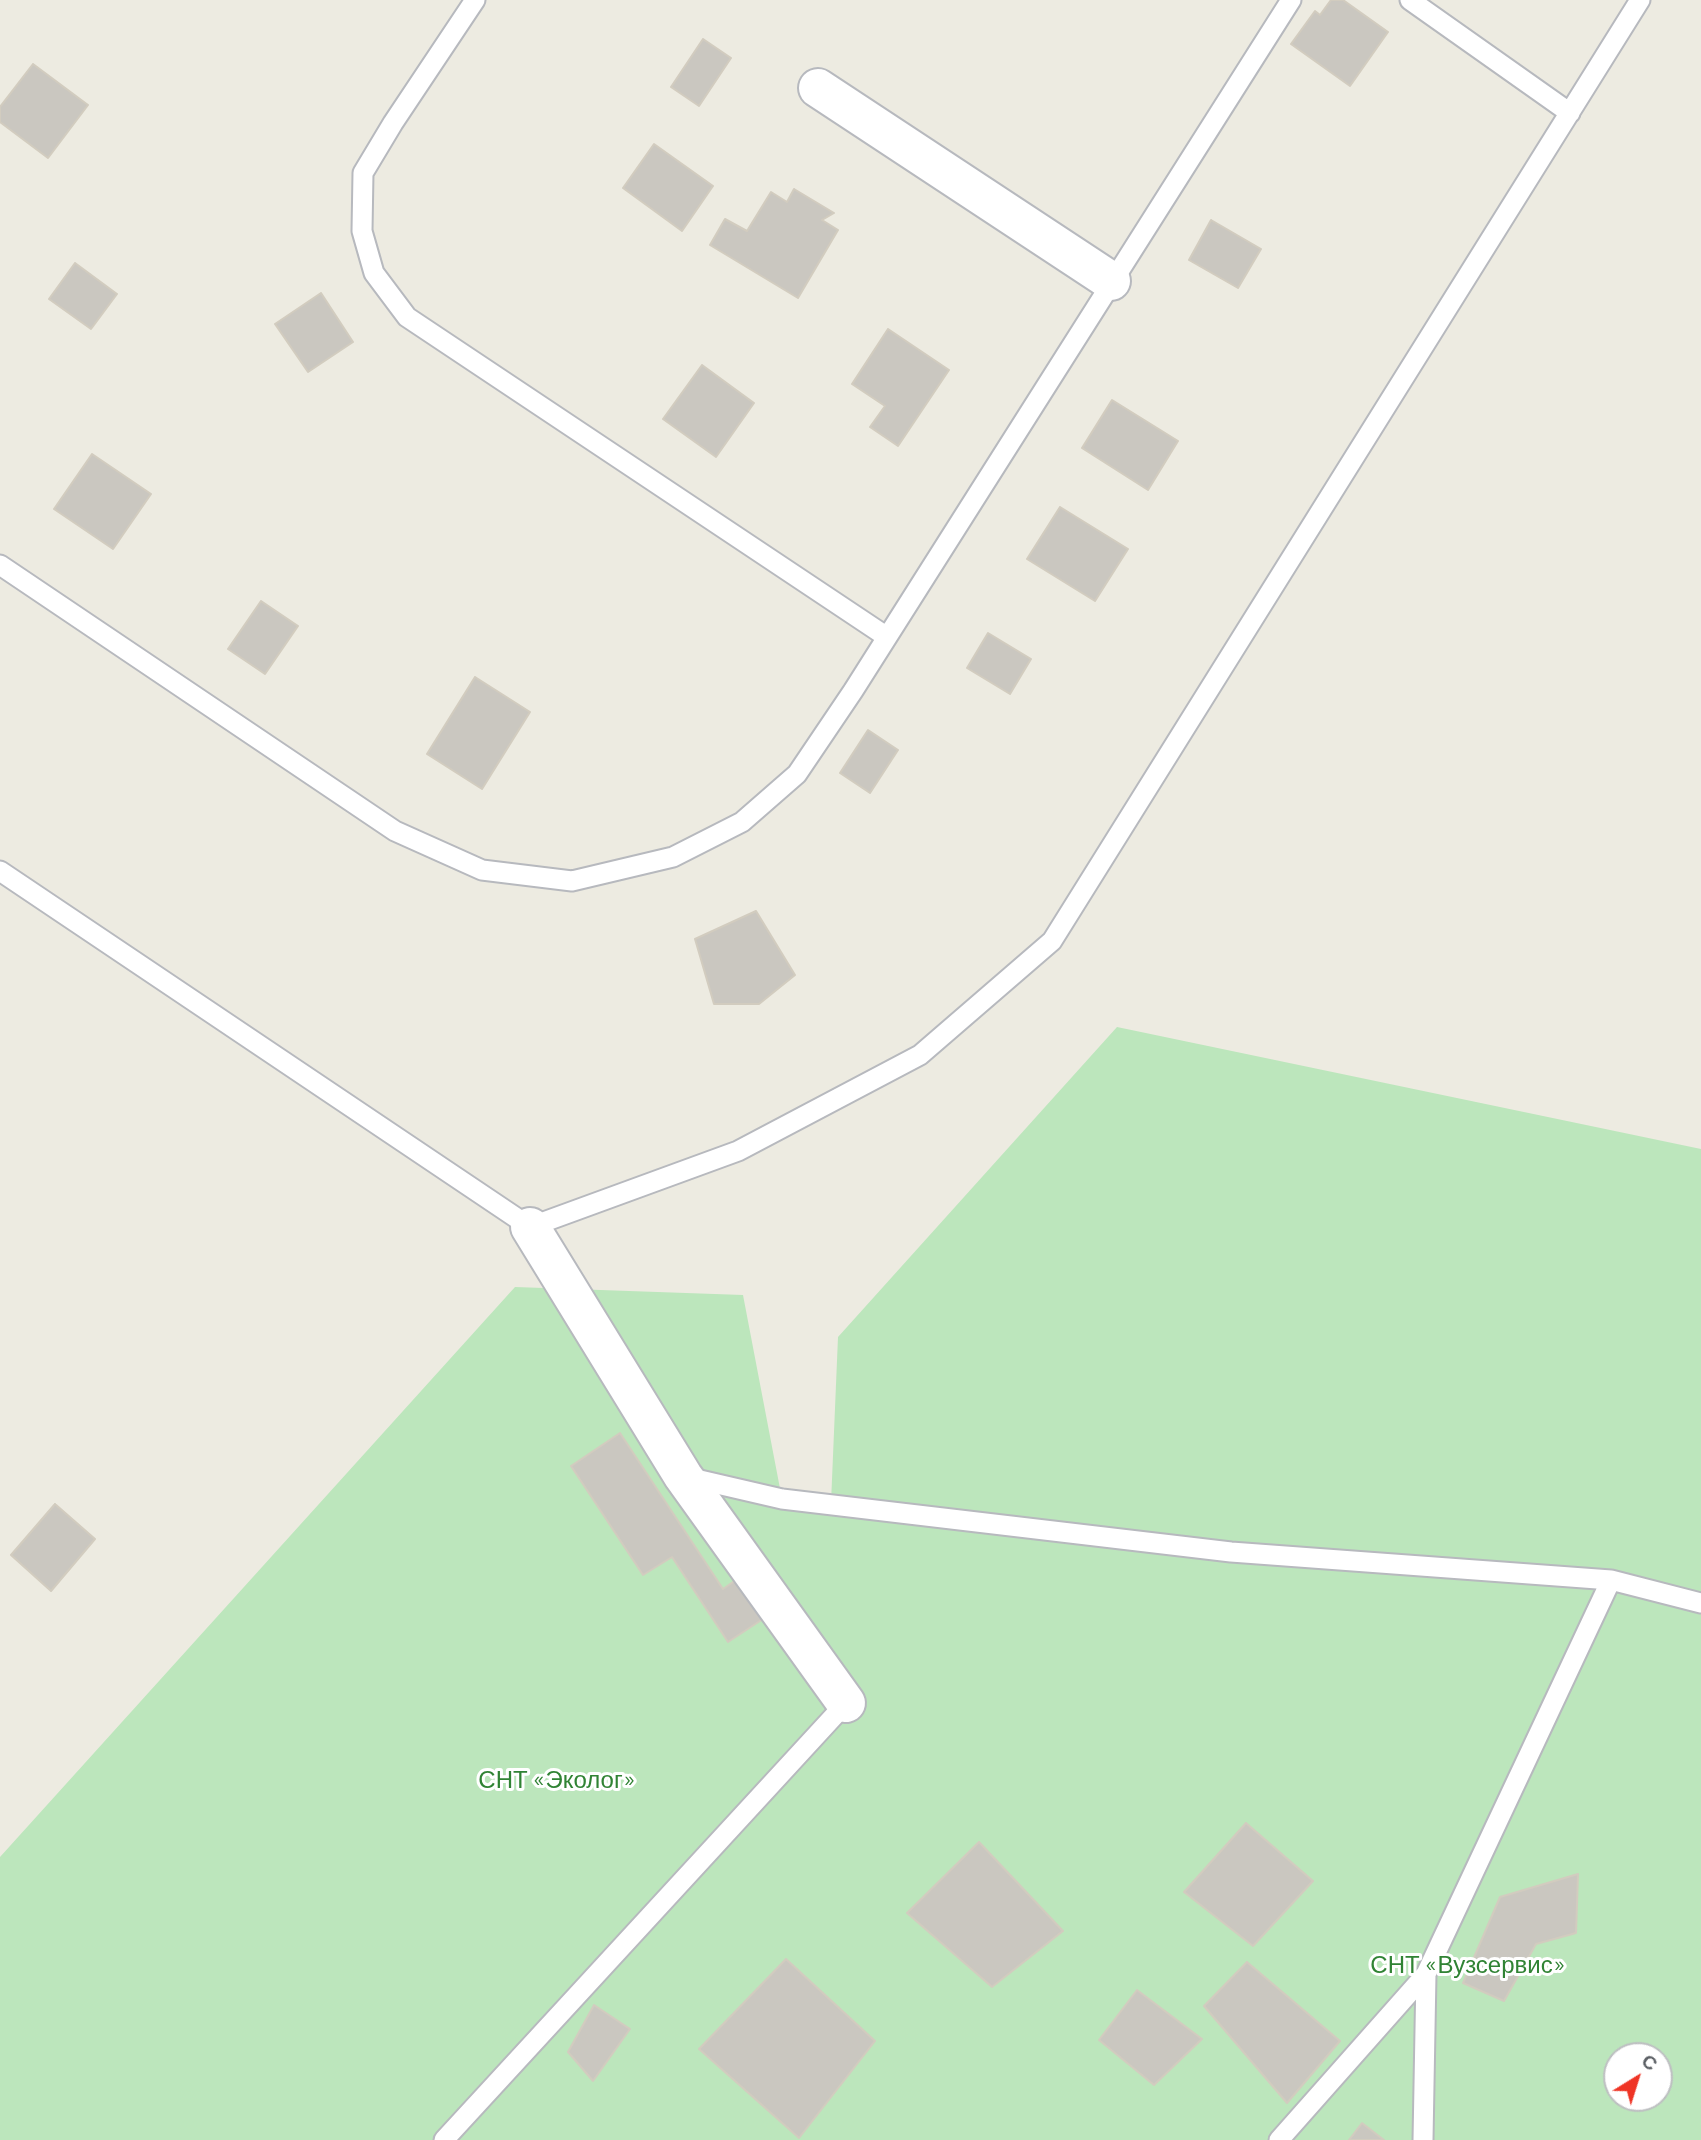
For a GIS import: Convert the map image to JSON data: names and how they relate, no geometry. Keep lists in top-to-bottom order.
{
  "parks": ["СНТ «Эколог»", "СНТ «Вузсервис»"],
  "north": "top right"
}
